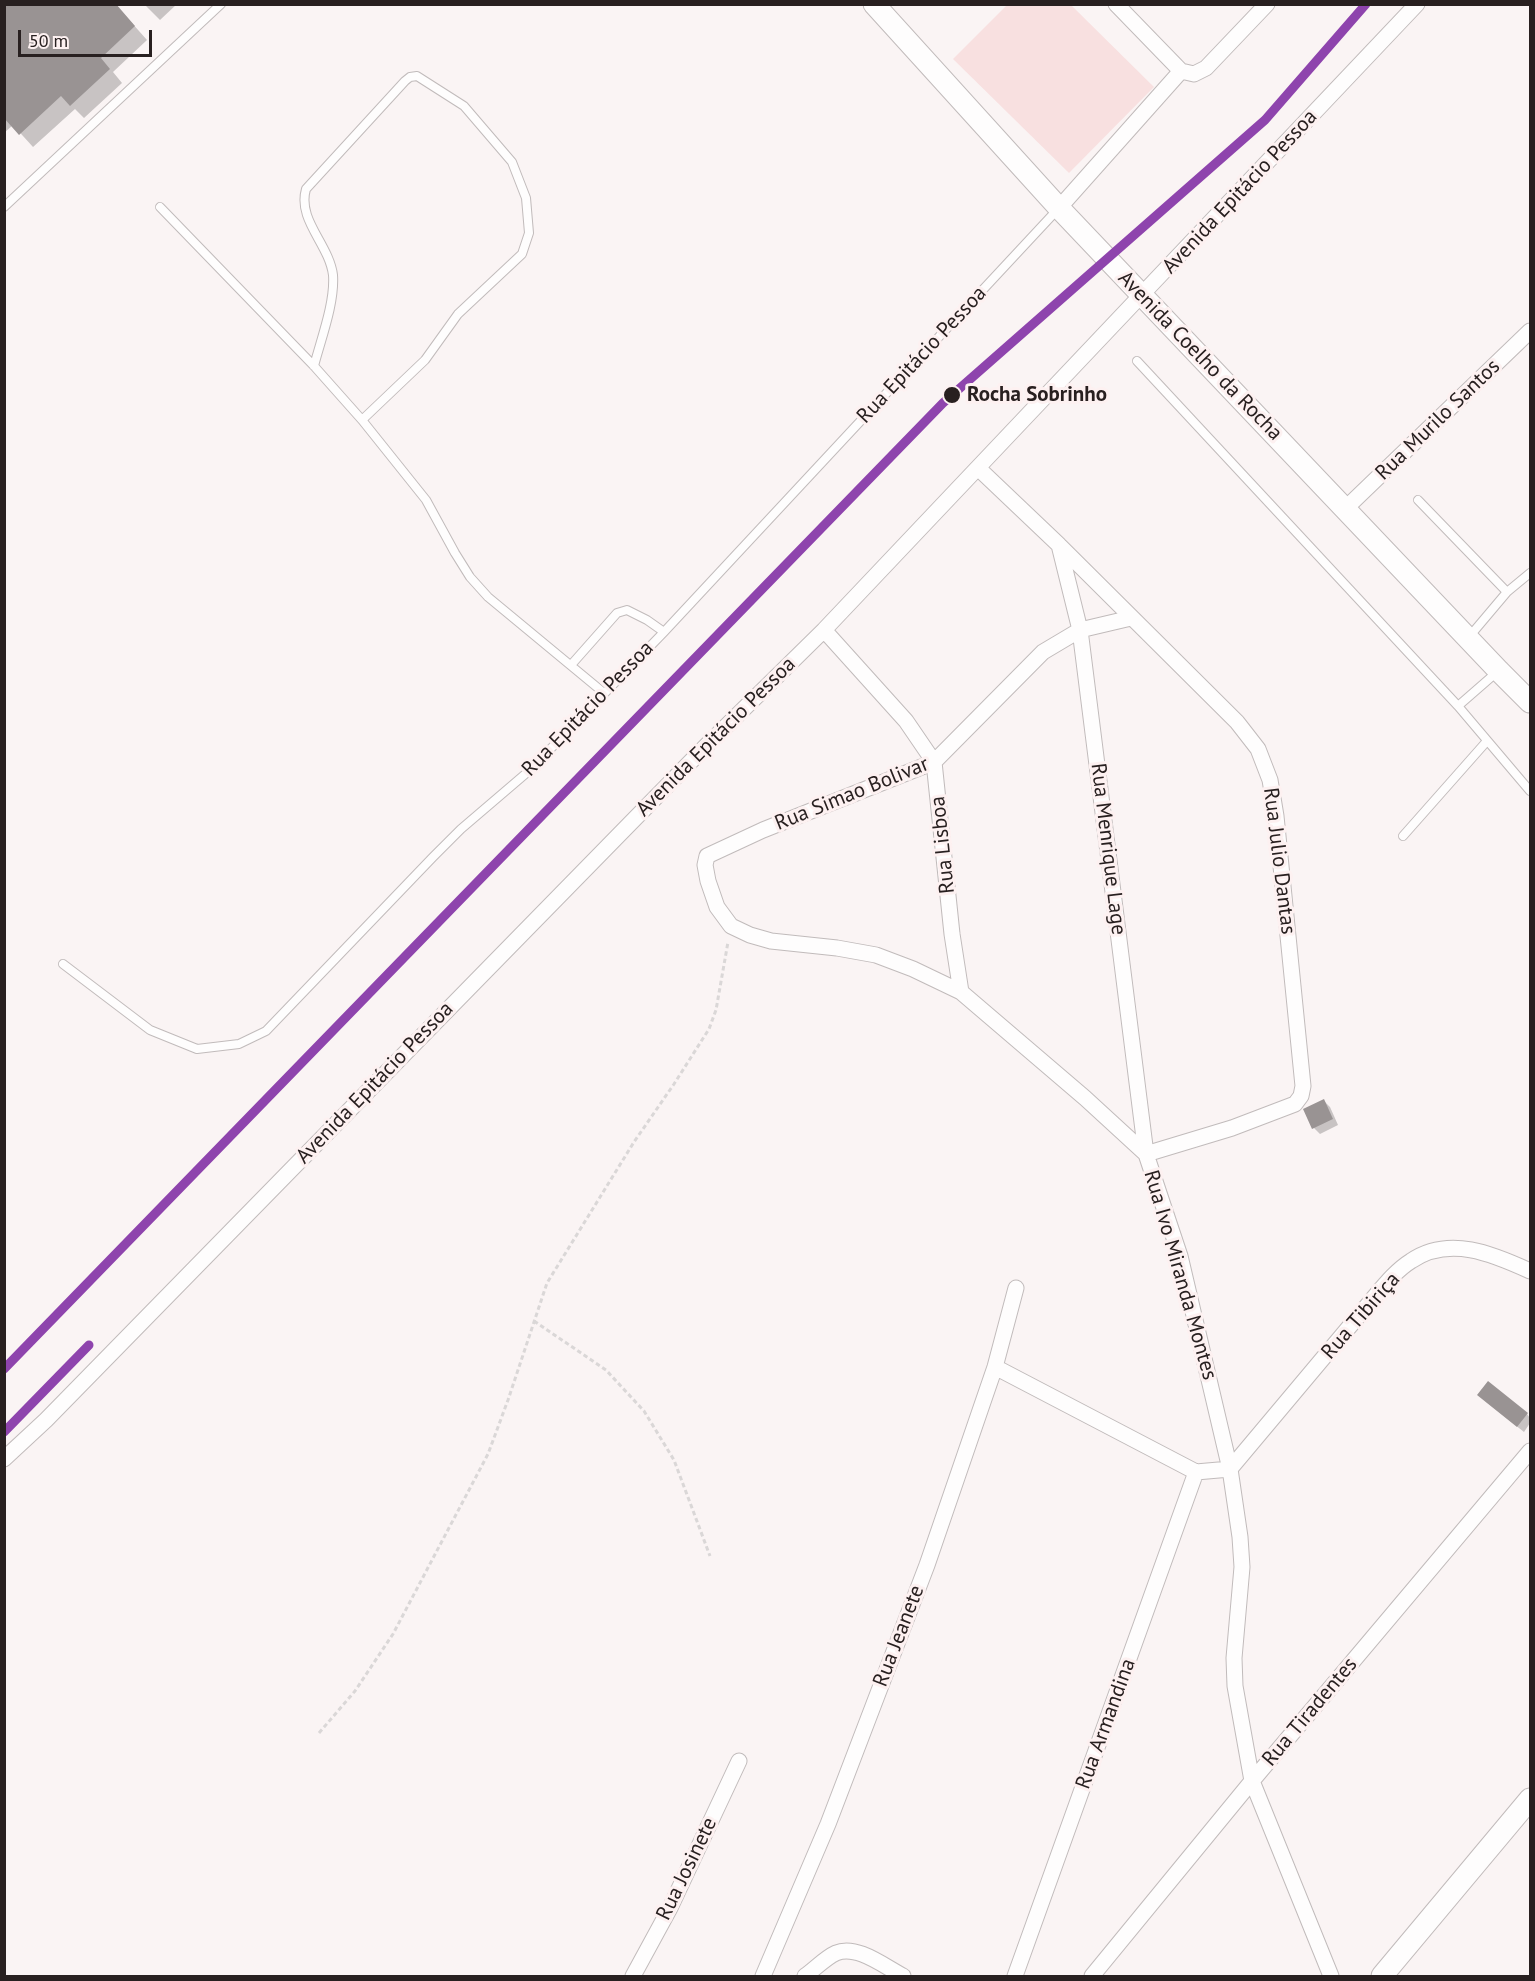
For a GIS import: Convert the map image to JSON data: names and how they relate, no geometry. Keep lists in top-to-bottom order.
{
  "streets": {
    "main road": ["Avenida Coelho da Rocha"],
    "street": [
      "Avenida Epitácio Pessoa",
      "Rua Murilo Santos",
      "Rua Simao Bolivar",
      "Rua Lisboa",
      "Rua Menrique Lage",
      "Rua Julio Dantas",
      "Rua Ivo Miranda Montes",
      "Rua Tibiriça",
      "Rua Jeanete",
      "Rua Tiradentes",
      "Rua Armandina",
      "Rua Josinete"
    ],
    "lane": ["Rua Epitácio Pessoa"]
  },
  "crossings": [
    ["Avenida Epitácio Pessoa", "Avenida Coelho da Rocha"],
    ["Avenida Epitácio Pessoa", "Rua Lisboa"],
    ["Avenida Epitácio Pessoa", "Rua Julio Dantas"],
    ["Rua Epitácio Pessoa", "Avenida Coelho da Rocha"],
    ["Avenida Coelho da Rocha", "Rua Murilo Santos"],
    ["Rua Simao Bolivar", "Rua Lisboa"],
    ["Rua Simao Bolivar", "Rua Menrique Lage"],
    ["Rua Simao Bolivar", "Rua Julio Dantas"],
    ["Rua Simao Bolivar", "Rua Ivo Miranda Montes"],
    ["Rua Lisboa", "Rua Ivo Miranda Montes"],
    ["Rua Menrique Lage", "Rua Julio Dantas"],
    ["Rua Menrique Lage", "Rua Ivo Miranda Montes"],
    ["Rua Julio Dantas", "Rua Ivo Miranda Montes"],
    ["Rua Ivo Miranda Montes", "Rua Tibiriça"],
    ["Rua Ivo Miranda Montes", "Rua Tiradentes"]
  ],
  "places": ["Rocha Sobrinho"],
  "scale_bar": "50 m"
}
